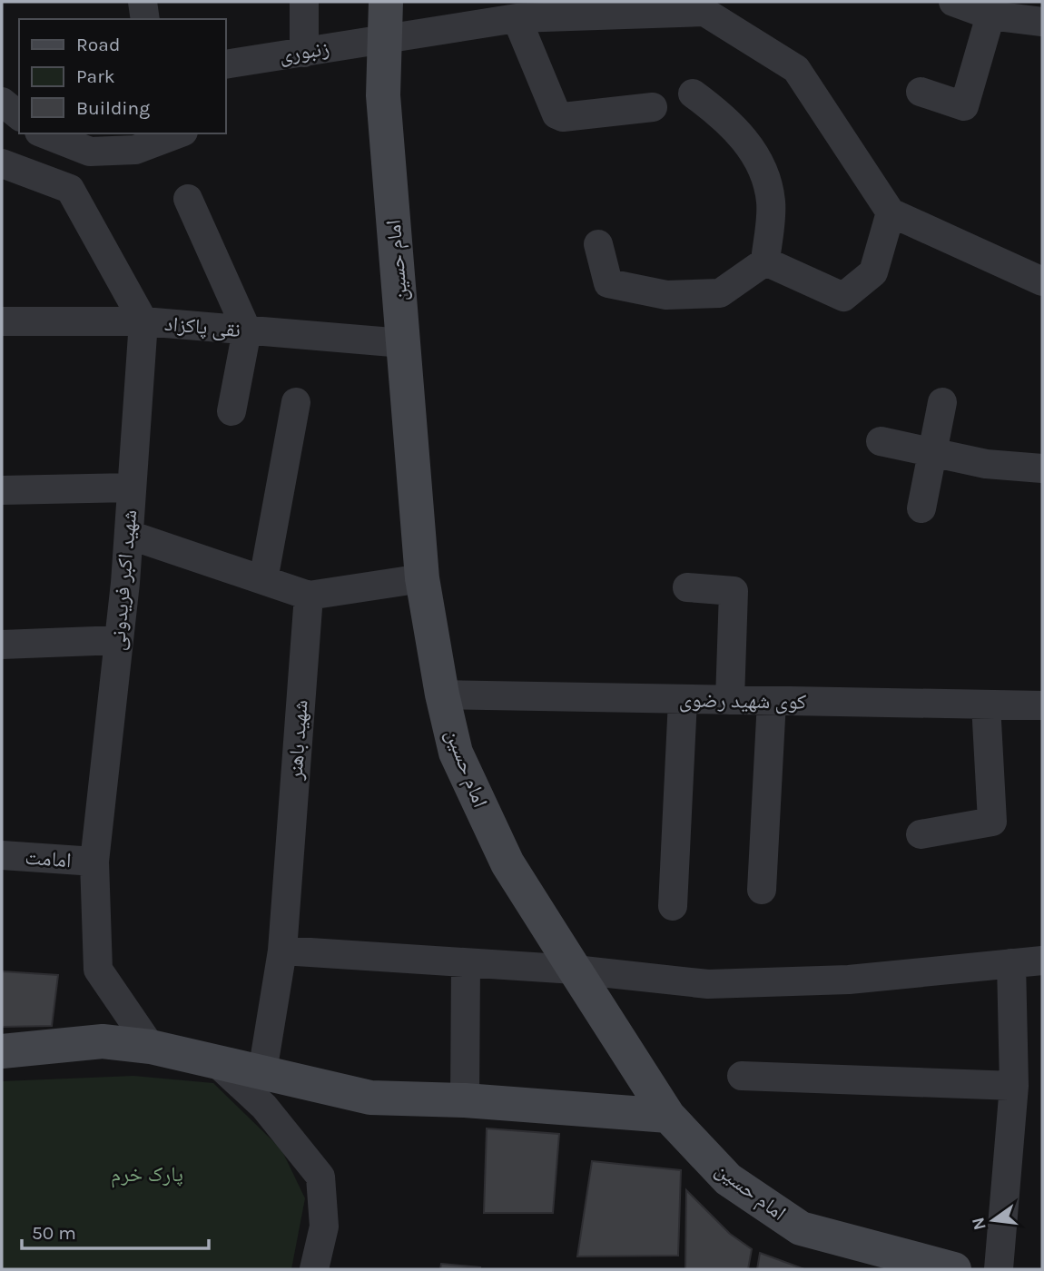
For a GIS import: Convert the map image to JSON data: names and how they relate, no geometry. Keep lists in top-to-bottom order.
{
  "streets": {
    "main road": ["امام حسین"],
    "street": [
      "زنبوری",
      "نقی پاکزاد",
      "شهید اکبر فریدونی",
      "کوی شهید رضوی",
      "شهید باهنر",
      "امامت"
    ]
  },
  "crossings": [
    ["زنبوری", "امام حسین"],
    ["امام حسین", "نقی پاکزاد"],
    ["امام حسین", "کوی شهید رضوی"],
    ["نقی پاکزاد", "شهید اکبر فریدونی"],
    ["شهید اکبر فریدونی", "امامت"]
  ],
  "parks": ["پارک خرم"],
  "legend": ["Road", "Park", "Building"],
  "scale_bar": "50 m",
  "north": "left"
}
